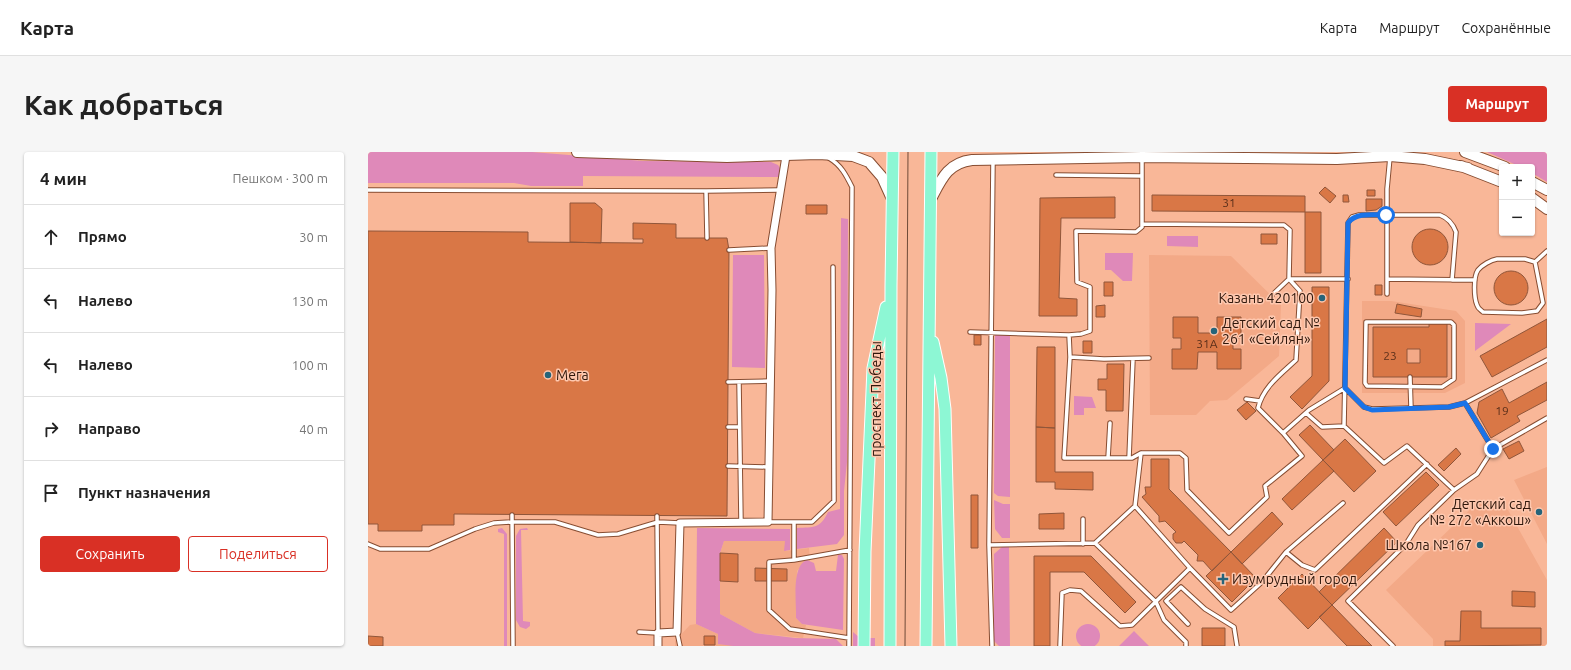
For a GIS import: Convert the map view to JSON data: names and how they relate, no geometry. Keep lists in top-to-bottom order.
{
  "streets": {
    "main road": ["проспект Победы"]
  },
  "places": {
    "other": [
      "Казань 420100",
      "Детский сад № 261 «Сейлян»",
      "Мега",
      "Детский сад № 272 «Аккош»",
      "Школа №167"
    ],
    "health": ["Изумрудный город"]
  },
  "house_numbers": [
    "31",
    "31А",
    "23",
    "19"
  ],
  "page": {
    "header": "Карта",
    "nav": ["Карта", "Маршрут", "Сохранённые"],
    "buttons": [
      "Маршрут",
      ["Сохранить", "Поделиться"]
    ],
    "title": "Как добраться",
    "heading": ["4 мин", "Пешком · 300 m"],
    "map_buttons": ["+", "−"],
    "list": [
      ["Прямо", "30 m"],
      ["Налево", "130 m"],
      ["Налево", "100 m"],
      ["Направо", "40 m"],
      "Пункт назначения"
    ]
  }
}
